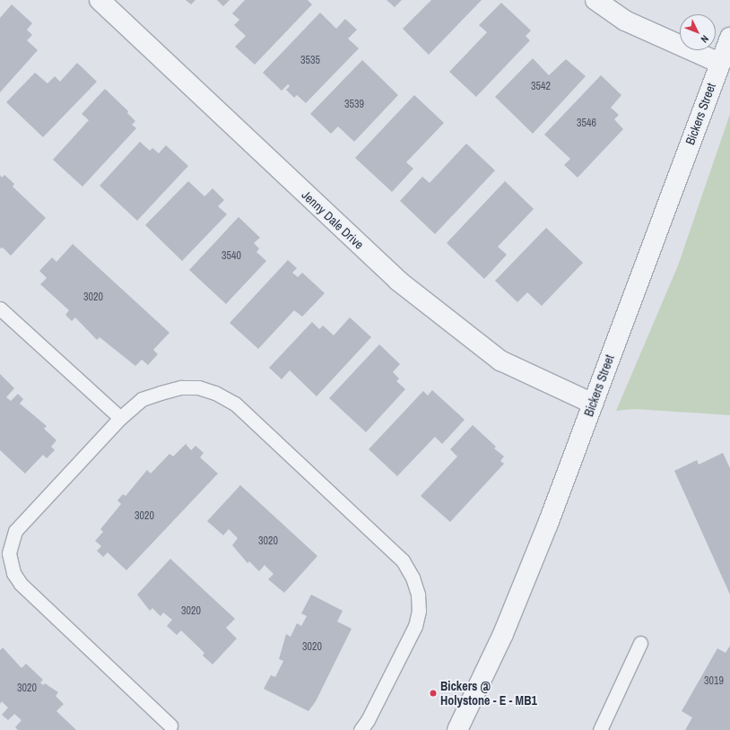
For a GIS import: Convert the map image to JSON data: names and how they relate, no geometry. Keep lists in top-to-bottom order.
{
  "streets": {
    "street": ["Bickers Street", "Jenny Dale Drive"]
  },
  "crossings": [
    ["Bickers Street", "Jenny Dale Drive"]
  ],
  "places": ["Bickers @ Holystone - E - MB1"],
  "house_numbers": [
    "3535",
    "3542",
    "3539",
    "3546",
    "3540",
    "3020",
    "3020",
    "3020",
    "3020",
    "3020",
    "3019",
    "3020"
  ],
  "north": "bottom right"
}
